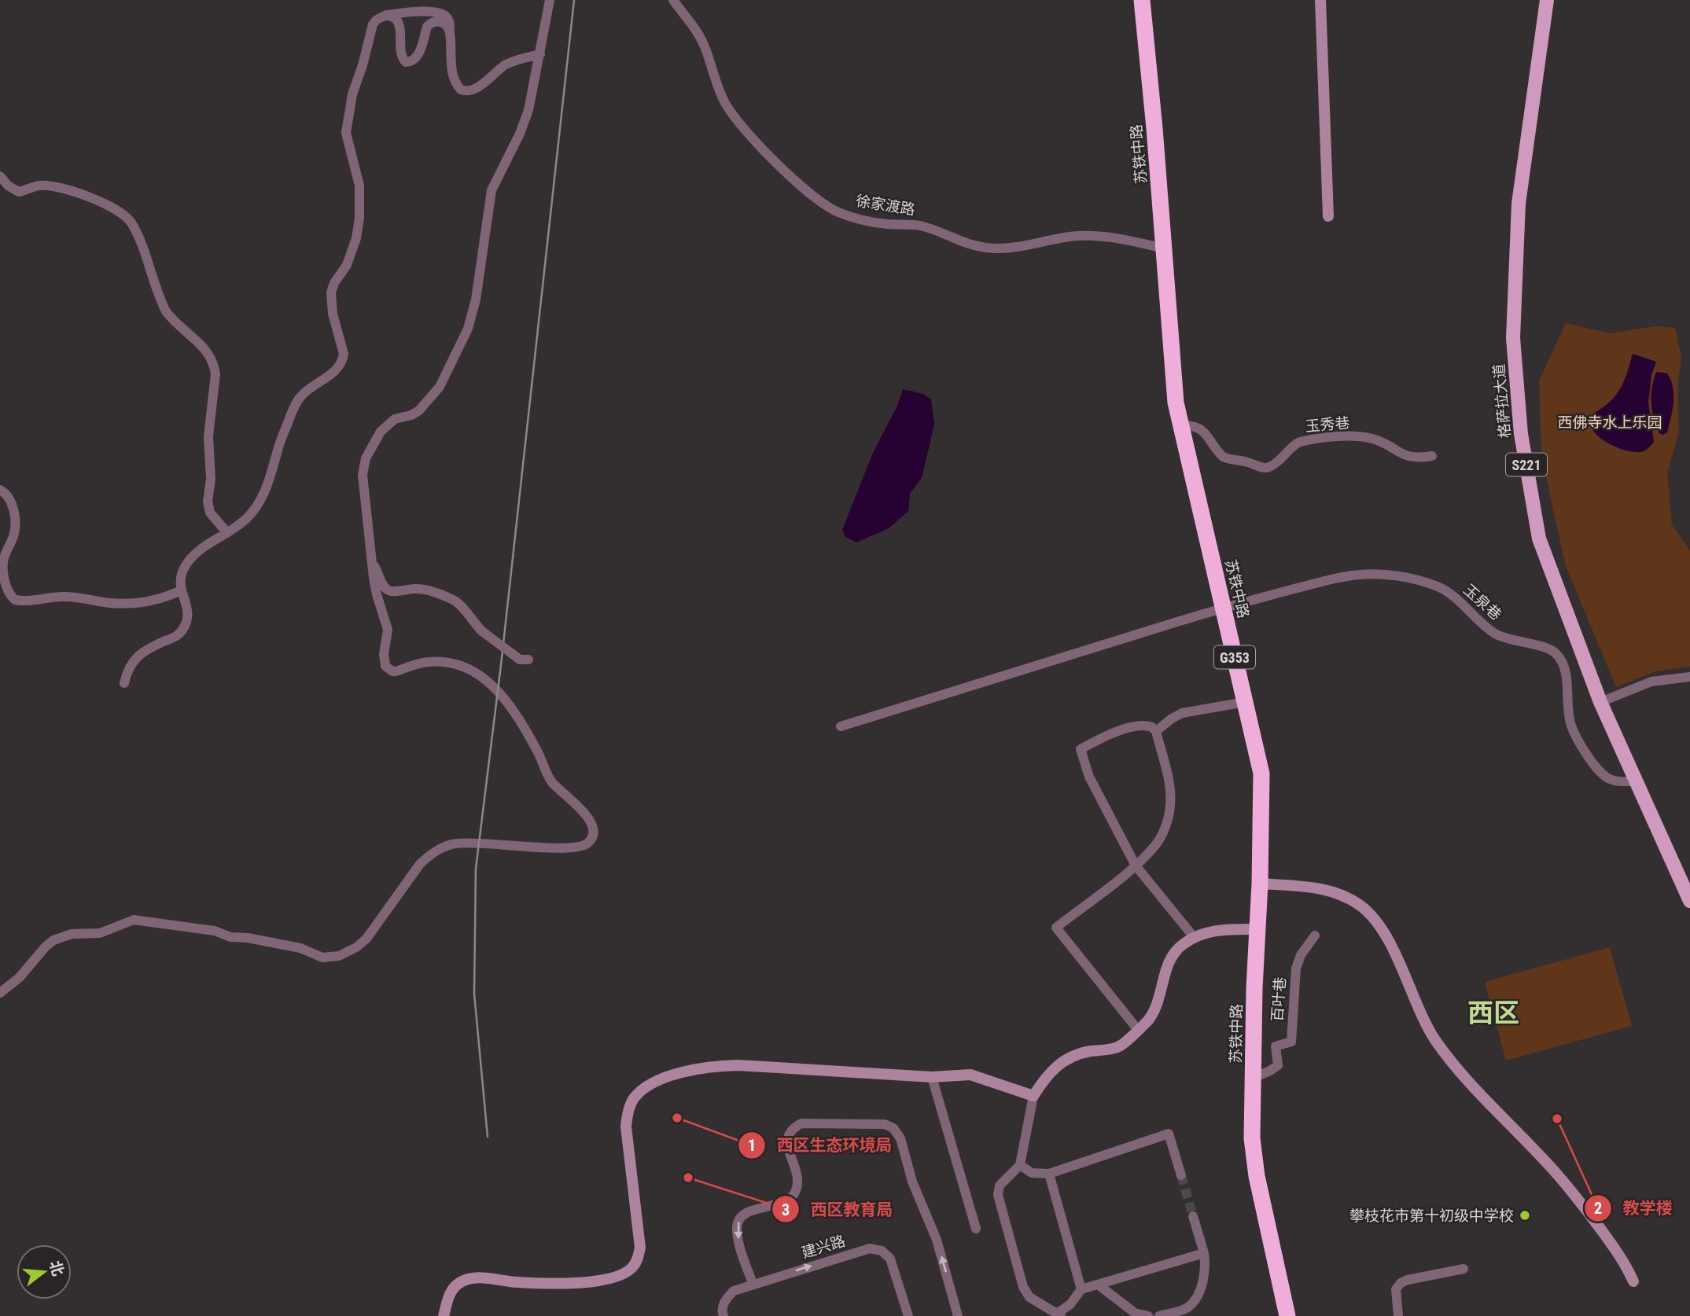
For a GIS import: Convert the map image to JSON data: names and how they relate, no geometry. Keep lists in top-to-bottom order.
{
  "streets": {
    "highway": ["苏铁中路", "G353"],
    "main road": ["格萨拉大道", "S221"],
    "street": [
      "徐家渡路",
      "玉秀巷",
      "玉泉巷",
      "百叶巷",
      "建兴路"
    ]
  },
  "crossings": [
    ["苏铁中路", "徐家渡路"],
    ["苏铁中路", "玉秀巷"],
    ["苏铁中路", "玉泉巷"],
    ["苏铁中路", "百叶巷"],
    ["格萨拉大道", "玉泉巷"]
  ],
  "districts": ["西区"],
  "parks": ["西佛寺水上乐园"],
  "places": [
    "西区生态环境局",
    "教学楼",
    "西区教育局",
    "攀枝花市第十初级中学校"
  ],
  "north": "right"
}
